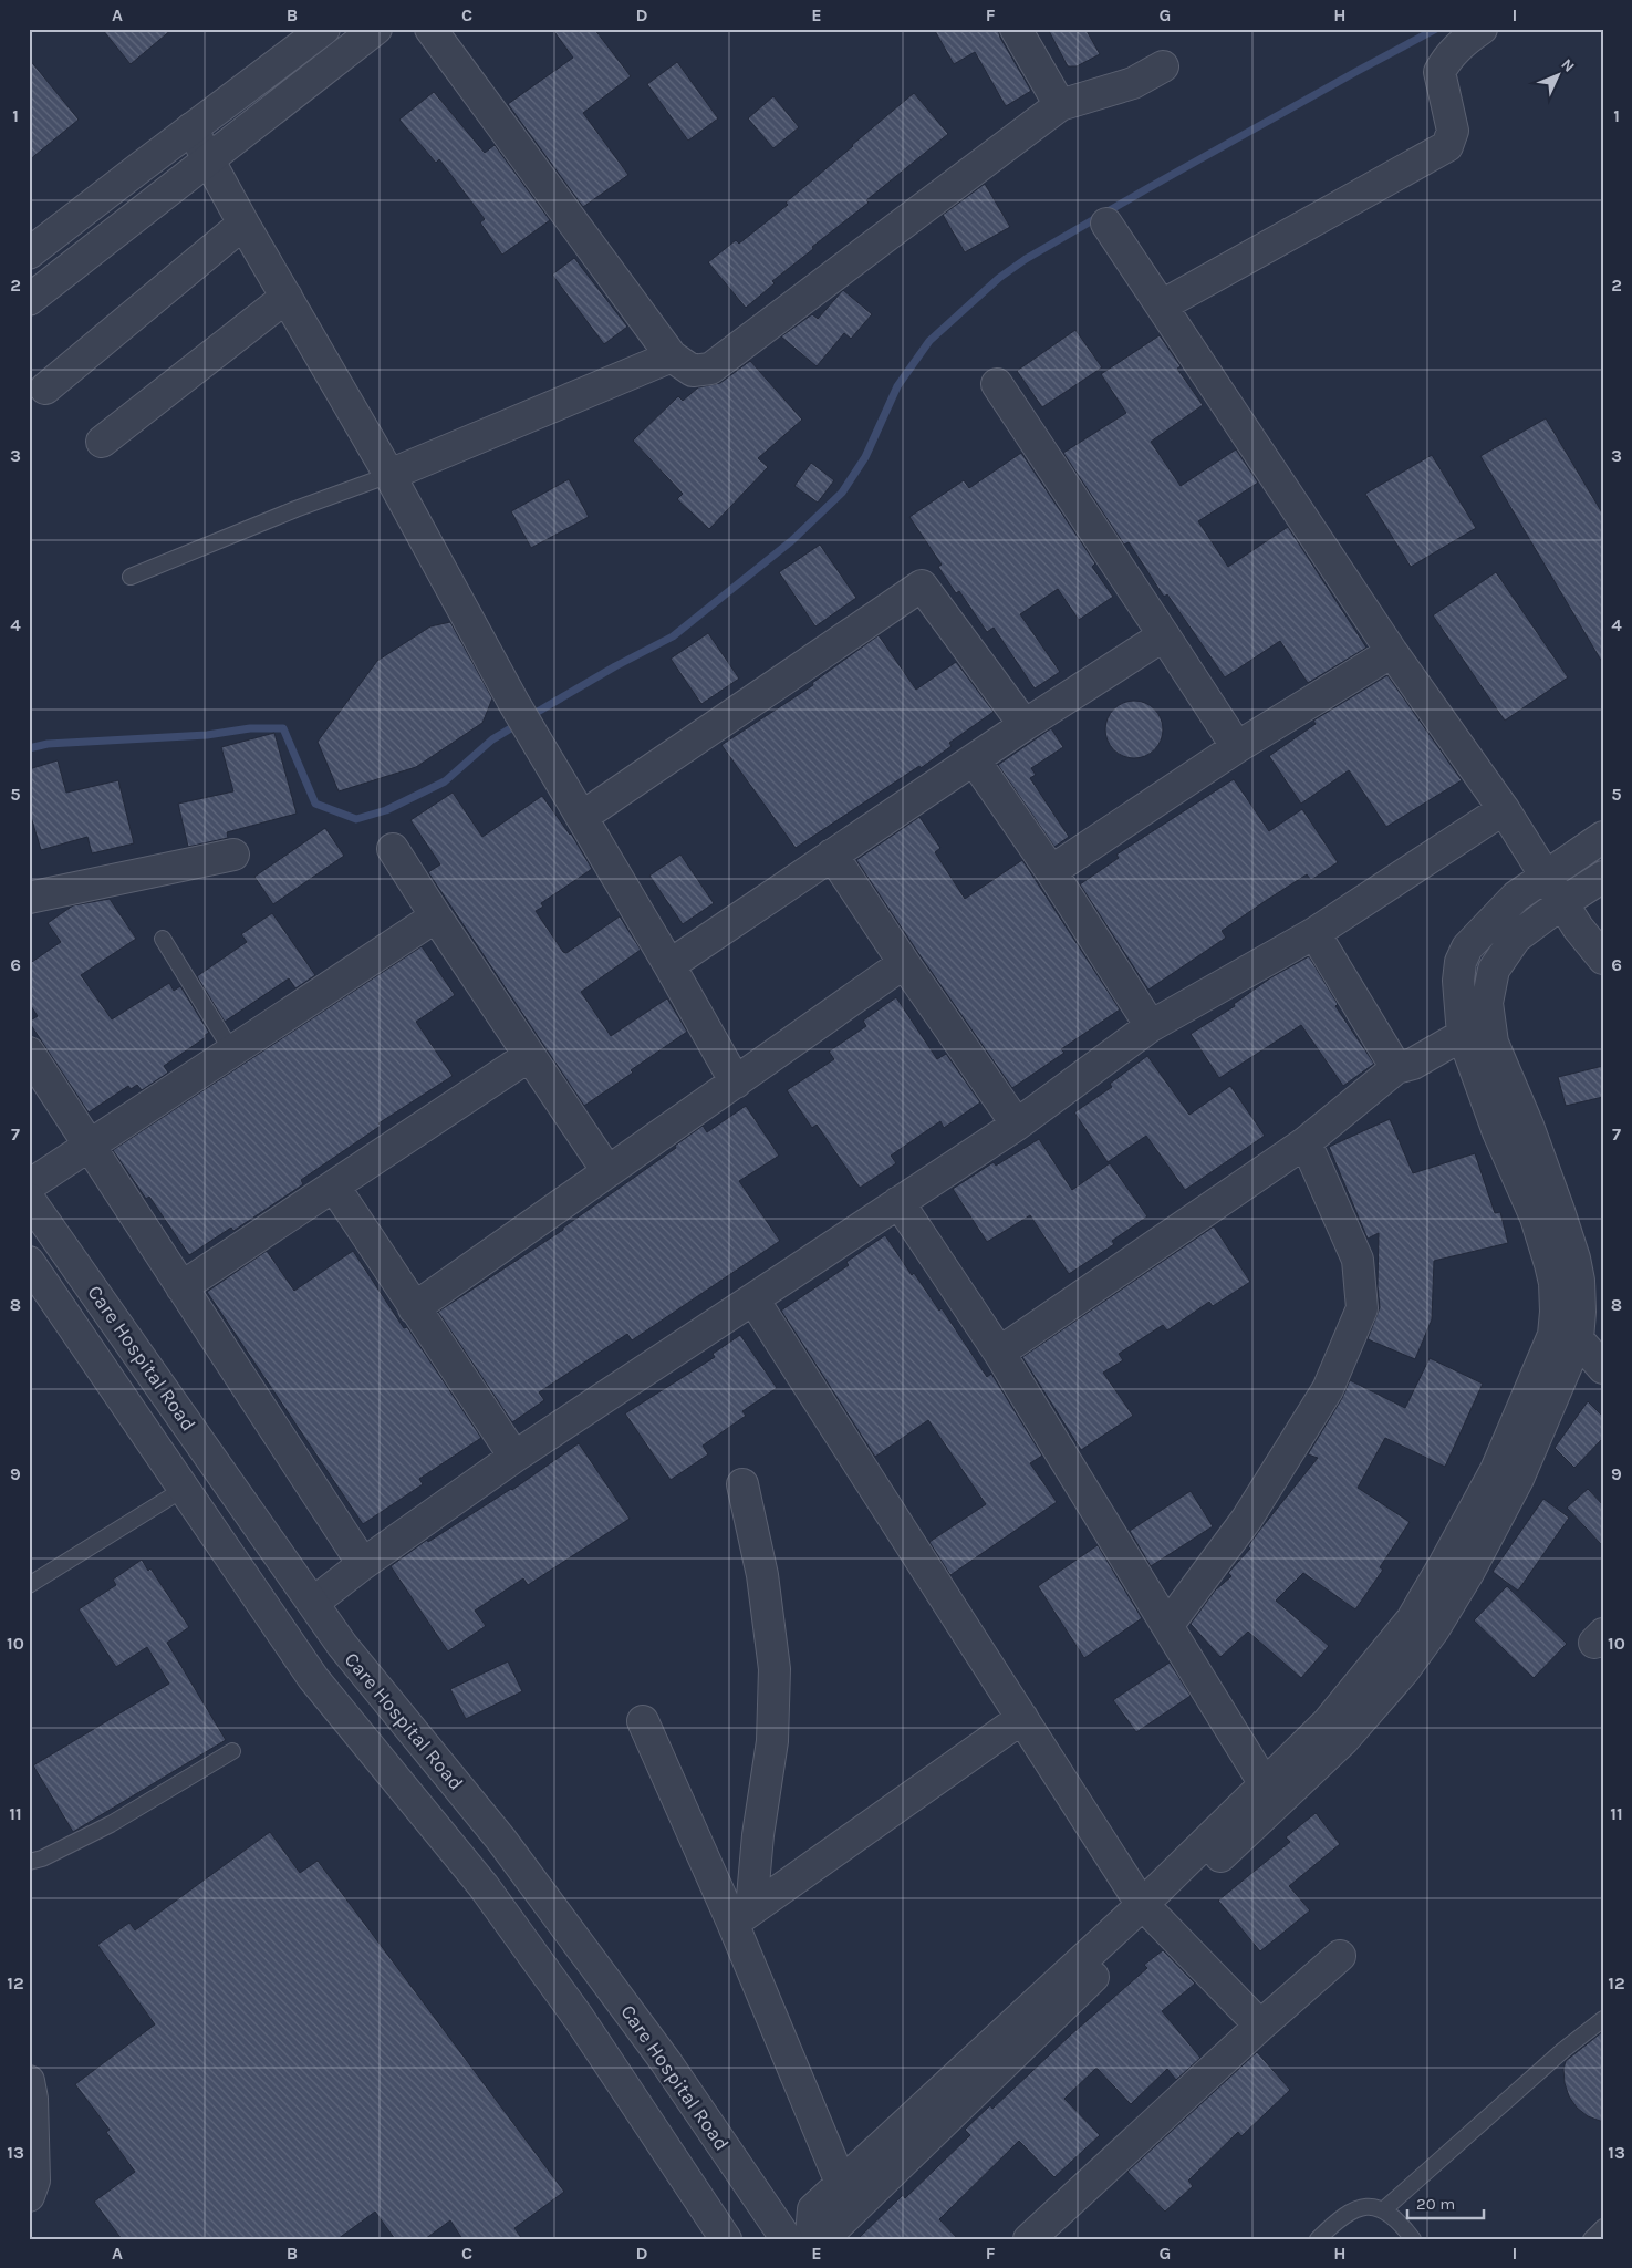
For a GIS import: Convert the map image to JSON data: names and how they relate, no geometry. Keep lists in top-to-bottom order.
{
  "streets": {
    "street": ["Care Hospital Road"]
  },
  "scale_bar": "20 m",
  "north": "top right",
  "grid": {
    "columns": [
      "A",
      "B",
      "C",
      "D",
      "E",
      "F",
      "G",
      "H",
      "I"
    ],
    "rows": [
      "1",
      "2",
      "3",
      "4",
      "5",
      "6",
      "7",
      "8",
      "9",
      "10",
      "11",
      "12",
      "13"
    ]
  }
}
